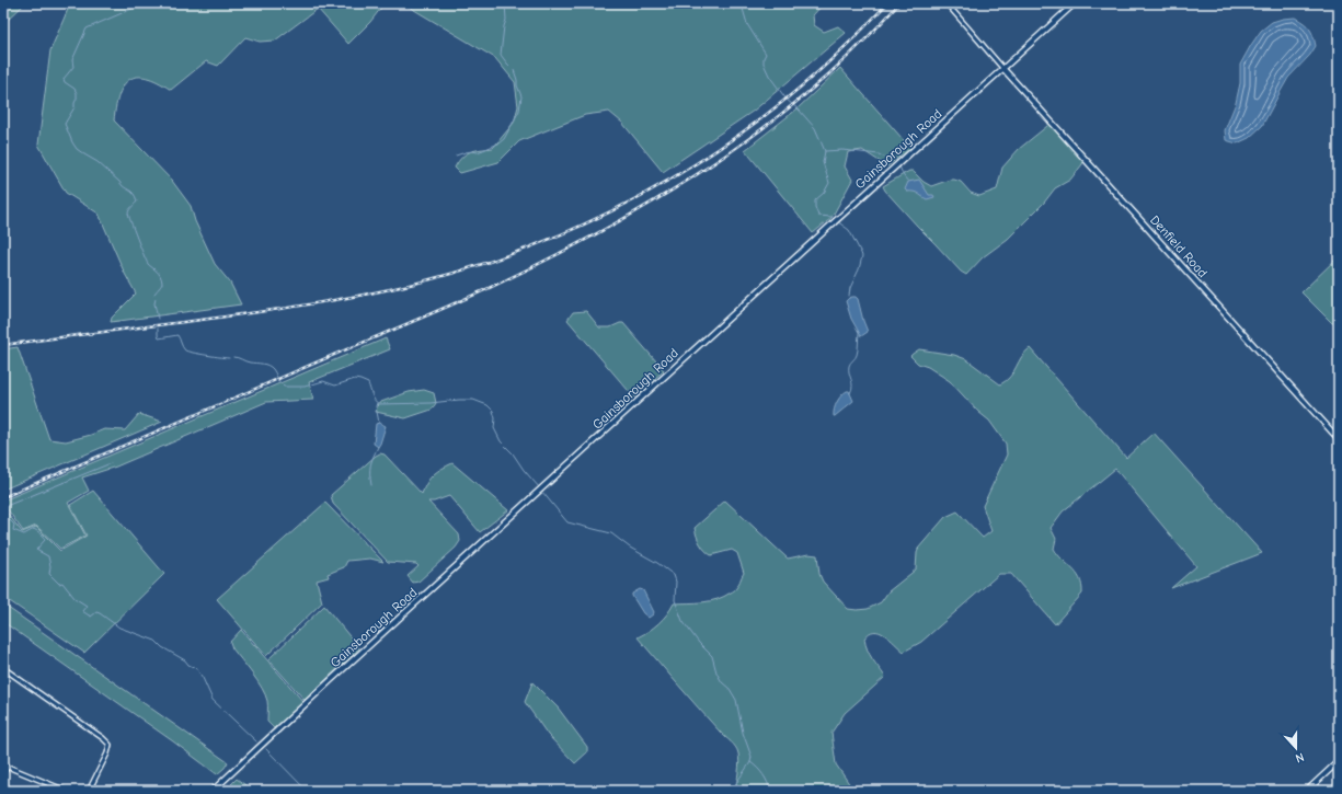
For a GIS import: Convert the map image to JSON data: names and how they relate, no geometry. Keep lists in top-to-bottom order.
{
  "streets": {
    "main road": ["Gainsborough Road", "Denfield Road"]
  },
  "crossings": [
    ["Gainsborough Road", "Denfield Road"]
  ],
  "north": "bottom"
}
